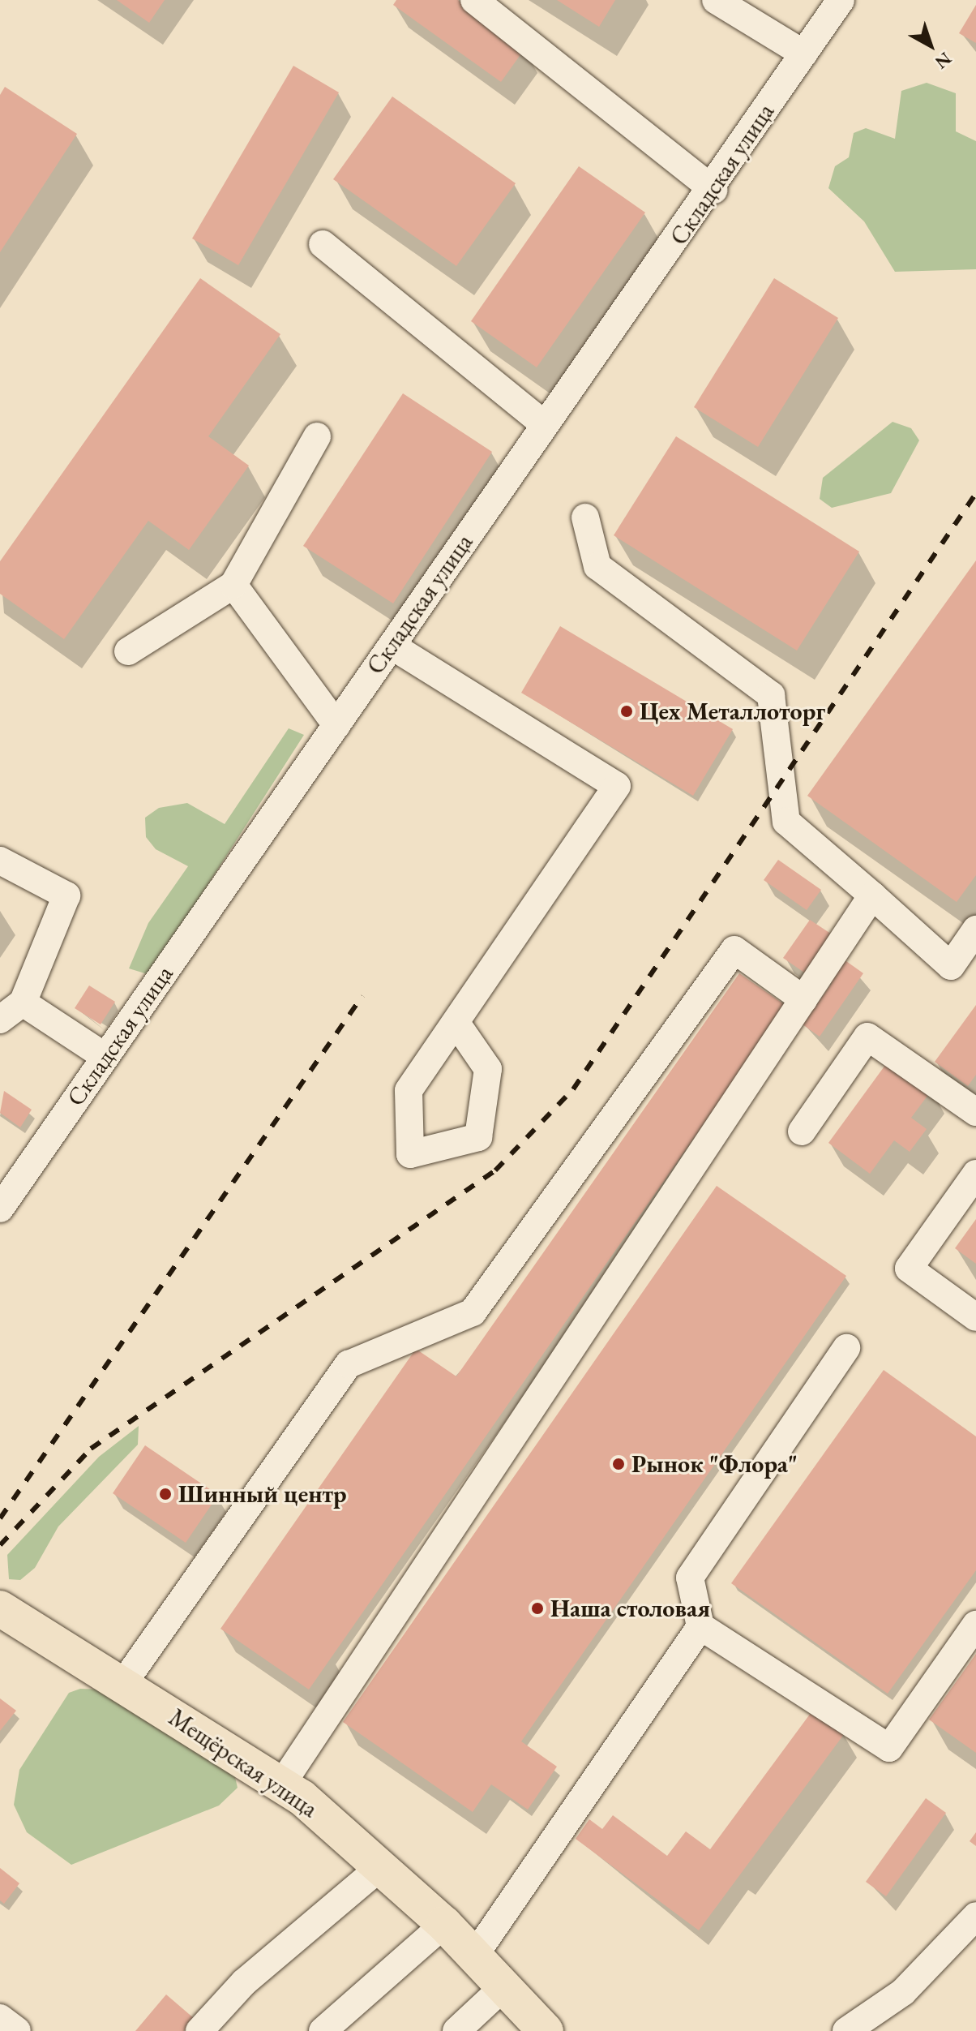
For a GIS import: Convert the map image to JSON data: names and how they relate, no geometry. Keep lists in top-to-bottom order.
{
  "streets": {
    "main road": ["Мещёрская улица"],
    "street": ["Складская улица"]
  },
  "places": [
    "Цех Металлоторг",
    "Рынок \"Флора\"",
    "Шинный центр",
    "Наша столовая"
  ],
  "north": "bottom right"
}
